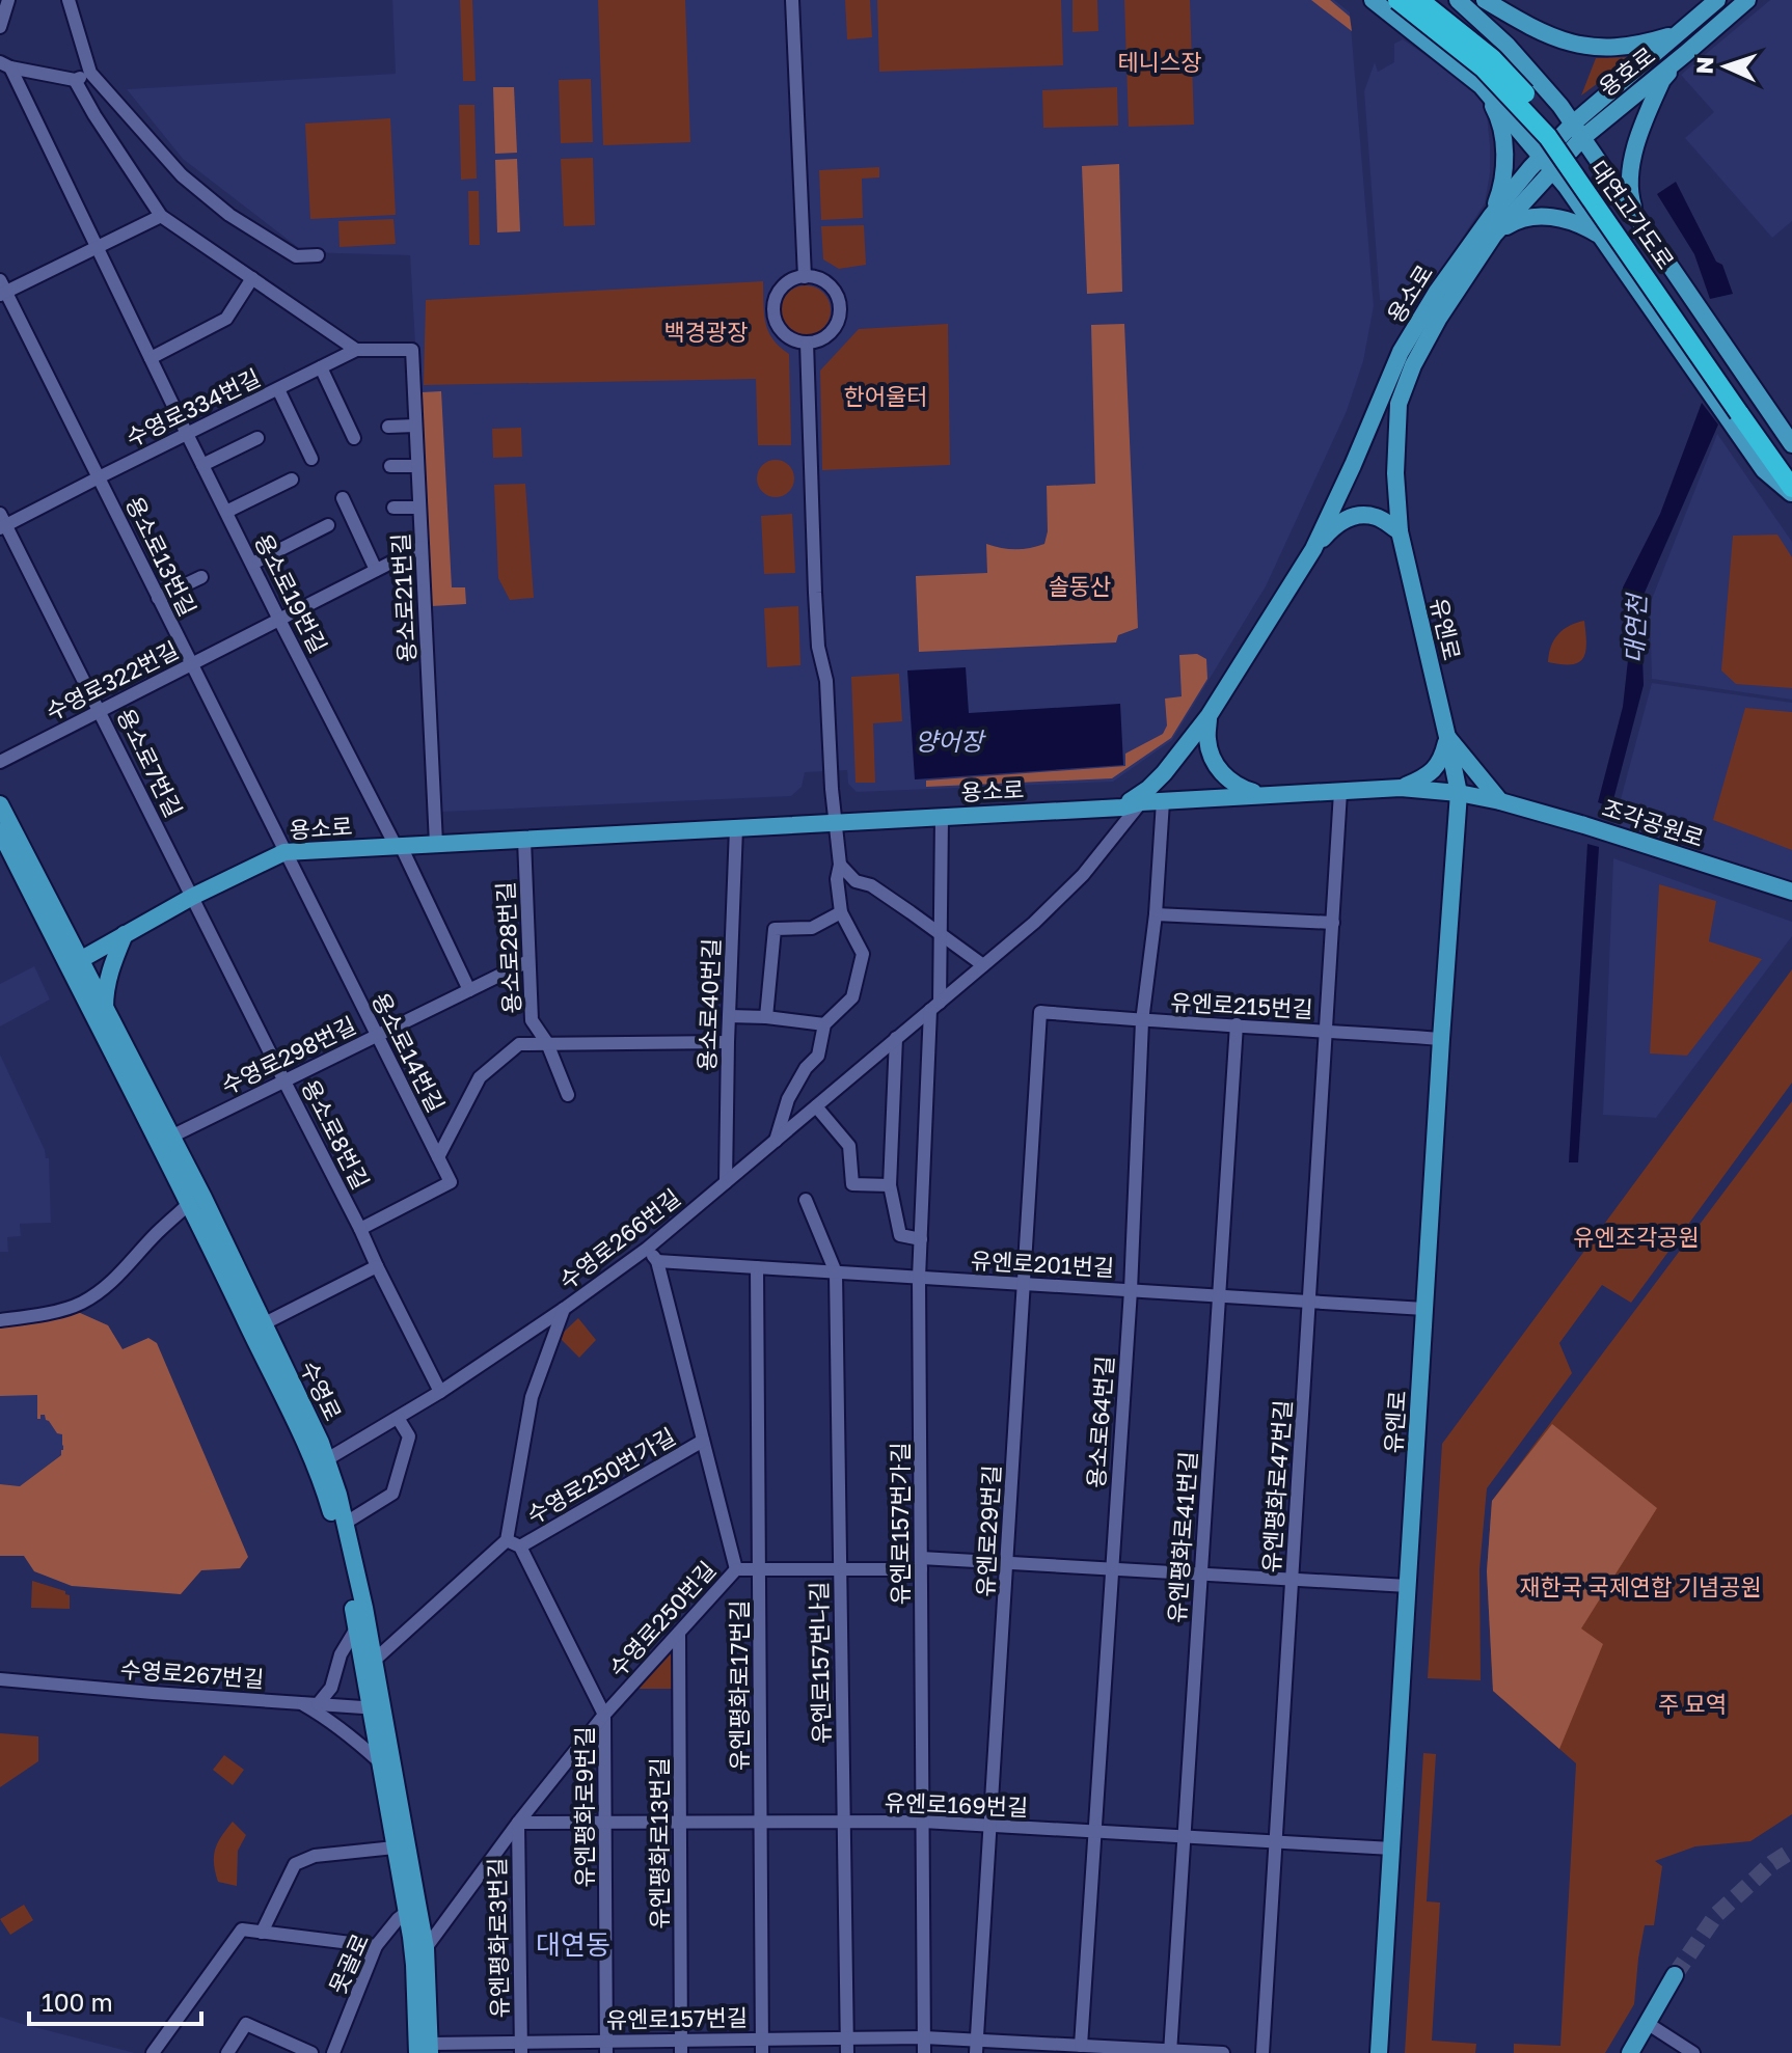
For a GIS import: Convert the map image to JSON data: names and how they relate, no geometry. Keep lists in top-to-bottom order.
{
  "streets": {
    "highway": ["대연고가도로"],
    "main road": [
      "용호로",
      "용소로",
      "유엔로",
      "조각공원로",
      "수영로"
    ],
    "street": [
      "수영로334번길",
      "용소로13번길",
      "용소로19번길",
      "용소로21번길",
      "수영로322번길",
      "용소로7번길",
      "용소로28번길",
      "용소로40번길",
      "유엔로215번길",
      "용소로14번길",
      "수영로298번길",
      "용소로8번길",
      "수영로266번길",
      "유엔로201번길",
      "용소로64번길",
      "수영로250번가길",
      "유엔평화로47번길",
      "유엔로157번가길",
      "유엔로29번길",
      "유엔평화로41번길",
      "수영로250번길",
      "유엔로157번나길",
      "수영로267번길",
      "유엔평화로17번길",
      "유엔로169번길",
      "유엔평화로9번길",
      "유엔평화로13번길",
      "유엔평화로3번길",
      "못골로",
      "유엔로157번길"
    ]
  },
  "crossings": [
    ["용호로", "용소로"],
    ["용소로", "용소로13번길"],
    ["용소로", "용소로19번길"],
    ["용소로", "용소로21번길"],
    ["용소로", "유엔로"],
    ["용소로", "용소로7번길"],
    ["용소로", "용소로28번길"],
    ["용소로", "용소로40번길"],
    ["용소로", "용소로14번길"],
    ["용소로", "용소로8번길"],
    ["용소로", "수영로"],
    ["용소로", "유엔로157번가길"],
    ["수영로334번길", "용소로13번길"],
    ["수영로334번길", "용소로19번길"],
    ["수영로334번길", "용소로21번길"],
    ["수영로334번길", "용소로7번길"],
    ["용소로13번길", "수영로322번길"],
    ["용소로13번길", "용소로14번길"],
    ["용소로19번길", "수영로322번길"],
    ["용소로21번길", "수영로322번길"],
    ["유엔로", "조각공원로"],
    ["유엔로", "유엔로215번길"],
    ["유엔로", "유엔로201번길"],
    ["유엔로", "유엔로169번길"],
    ["수영로322번길", "용소로7번길"],
    ["용소로7번길", "용소로8번길"],
    ["용소로28번길", "수영로298번길"],
    ["용소로40번길", "수영로266번길"],
    ["유엔로215번길", "용소로64번길"],
    ["유엔로215번길", "유엔평화로47번길"],
    ["유엔로215번길", "유엔로29번길"],
    ["유엔로215번길", "유엔평화로41번길"],
    ["용소로14번길", "수영로298번길"],
    ["용소로14번길", "용소로8번길"],
    ["수영로298번길", "용소로8번길"],
    ["수영로298번길", "수영로"],
    ["수영로266번길", "유엔로157번가길"],
    ["유엔로201번길", "용소로64번길"],
    ["유엔로201번길", "유엔평화로47번길"],
    ["유엔로201번길", "유엔로157번가길"],
    ["유엔로201번길", "유엔로29번길"],
    ["유엔로201번길", "유엔평화로41번길"],
    ["유엔로201번길", "수영로250번길"],
    ["유엔로201번길", "유엔로157번나길"],
    ["유엔로201번길", "유엔평화로17번길"],
    ["수영로", "수영로250번길"],
    ["수영로", "수영로267번길"],
    ["수영로", "못골로"],
    ["수영로", "유엔로157번길"],
    ["용소로64번길", "유엔로169번길"],
    ["용소로64번길", "유엔로157번길"],
    ["수영로250번가길", "수영로250번길"],
    ["수영로250번가길", "유엔평화로9번길"],
    ["유엔평화로47번길", "유엔로169번길"],
    ["유엔로157번가길", "유엔로169번길"],
    ["유엔로157번가길", "유엔로157번길"],
    ["유엔로29번길", "유엔로169번길"],
    ["유엔로29번길", "유엔로157번길"],
    ["유엔평화로41번길", "유엔로169번길"],
    ["유엔평화로41번길", "유엔로157번길"],
    ["수영로250번길", "유엔로169번길"],
    ["수영로250번길", "유엔평화로9번길"],
    ["수영로250번길", "유엔평화로13번길"],
    ["수영로250번길", "유엔평화로3번길"],
    ["유엔로157번나길", "유엔로169번길"],
    ["유엔로157번나길", "유엔로157번길"],
    ["유엔평화로17번길", "유엔로169번길"],
    ["유엔평화로17번길", "유엔로157번길"],
    ["유엔로169번길", "유엔평화로9번길"],
    ["유엔로169번길", "유엔평화로13번길"],
    ["유엔로169번길", "유엔평화로3번길"],
    ["유엔평화로9번길", "유엔로157번길"],
    ["유엔평화로13번길", "유엔로157번길"],
    ["유엔평화로3번길", "유엔로157번길"]
  ],
  "districts": ["대연동"],
  "water": ["대연천", "양어장"],
  "parks": [
    "테니스장",
    "백경광장",
    "한어울터",
    "솔동산",
    "유엔조각공원",
    "재한국 국제연합 기념공원",
    "주 묘역"
  ],
  "scale_bar": "100 m",
  "north": "left"
}
